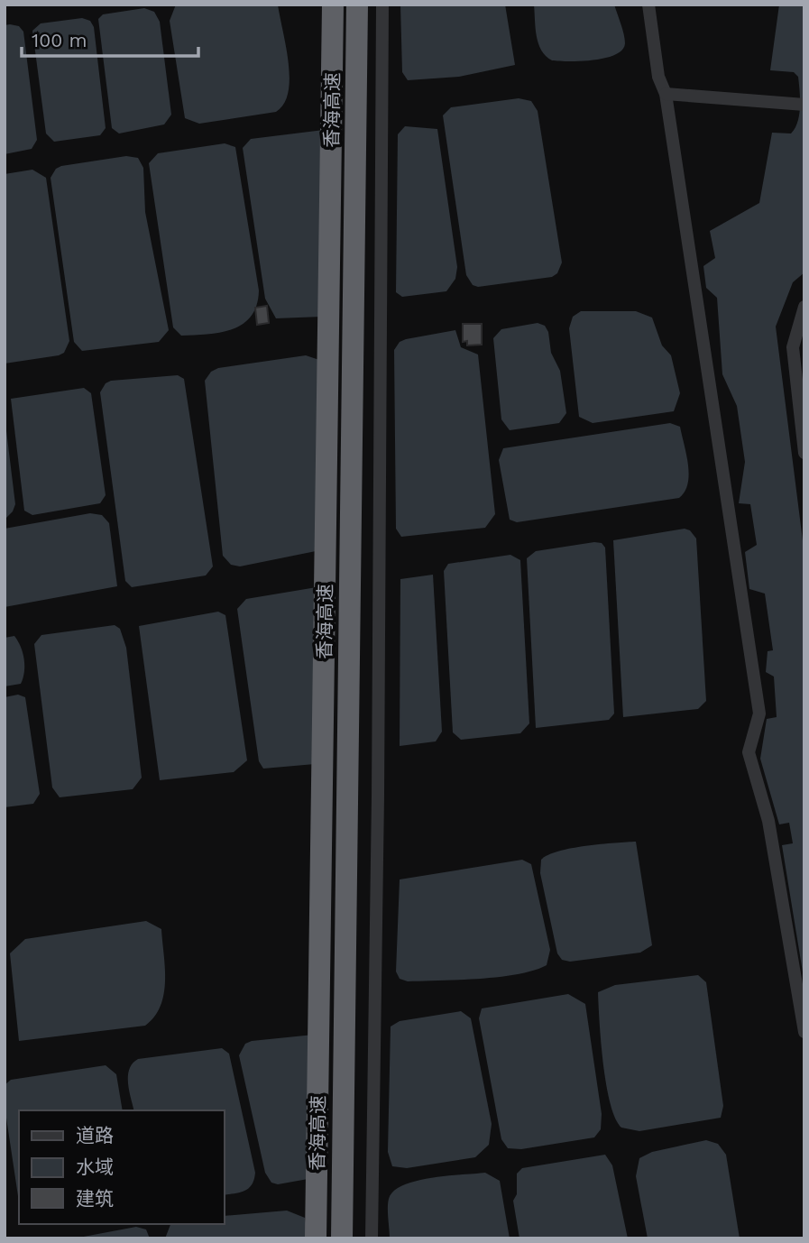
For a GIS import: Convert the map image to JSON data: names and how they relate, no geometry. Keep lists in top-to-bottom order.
{
  "streets": {
    "highway": ["香海高速"]
  },
  "legend": ["道路", "水域", "建筑"],
  "scale_bar": "100 m"
}
